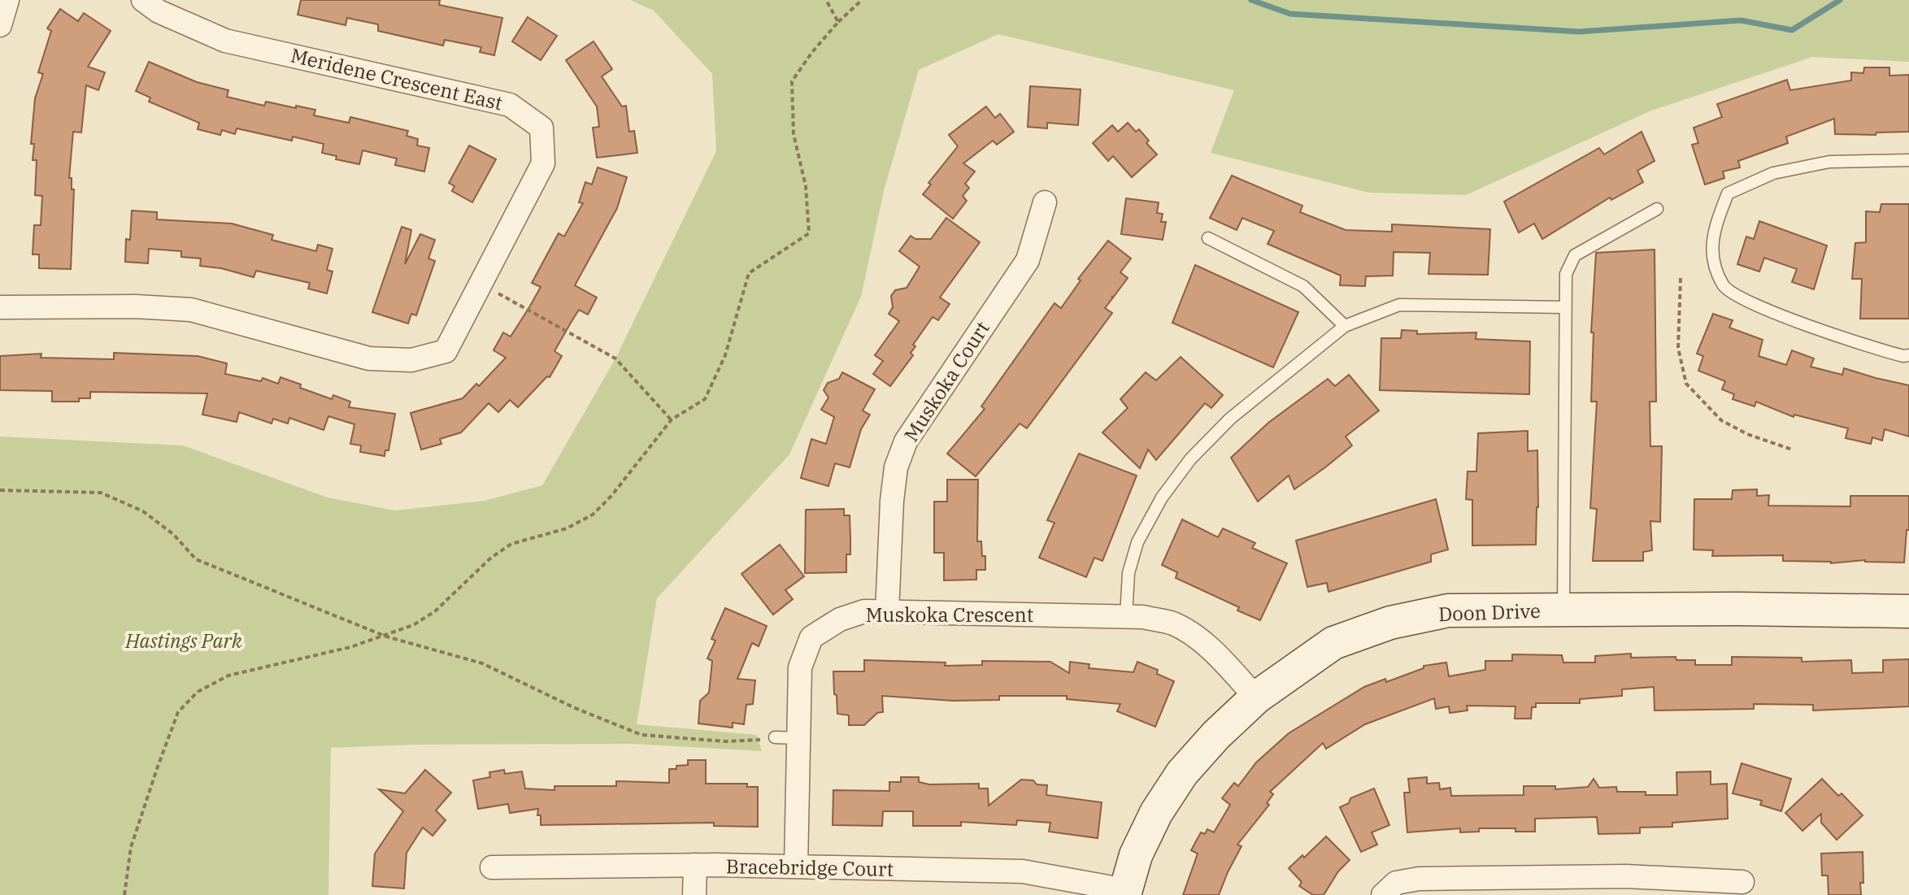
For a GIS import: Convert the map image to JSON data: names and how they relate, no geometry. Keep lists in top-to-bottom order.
{
  "streets": {
    "street": [
      "Meridene Crescent East",
      "Muskoka Court",
      "Doon Drive",
      "Muskoka Crescent",
      "Bracebridge Court"
    ]
  },
  "crossings": [
    ["Muskoka Court", "Muskoka Crescent"],
    ["Doon Drive", "Muskoka Crescent"],
    ["Doon Drive", "Bracebridge Court"],
    ["Muskoka Crescent", "Bracebridge Court"]
  ],
  "parks": ["Hastings Park"]
}
